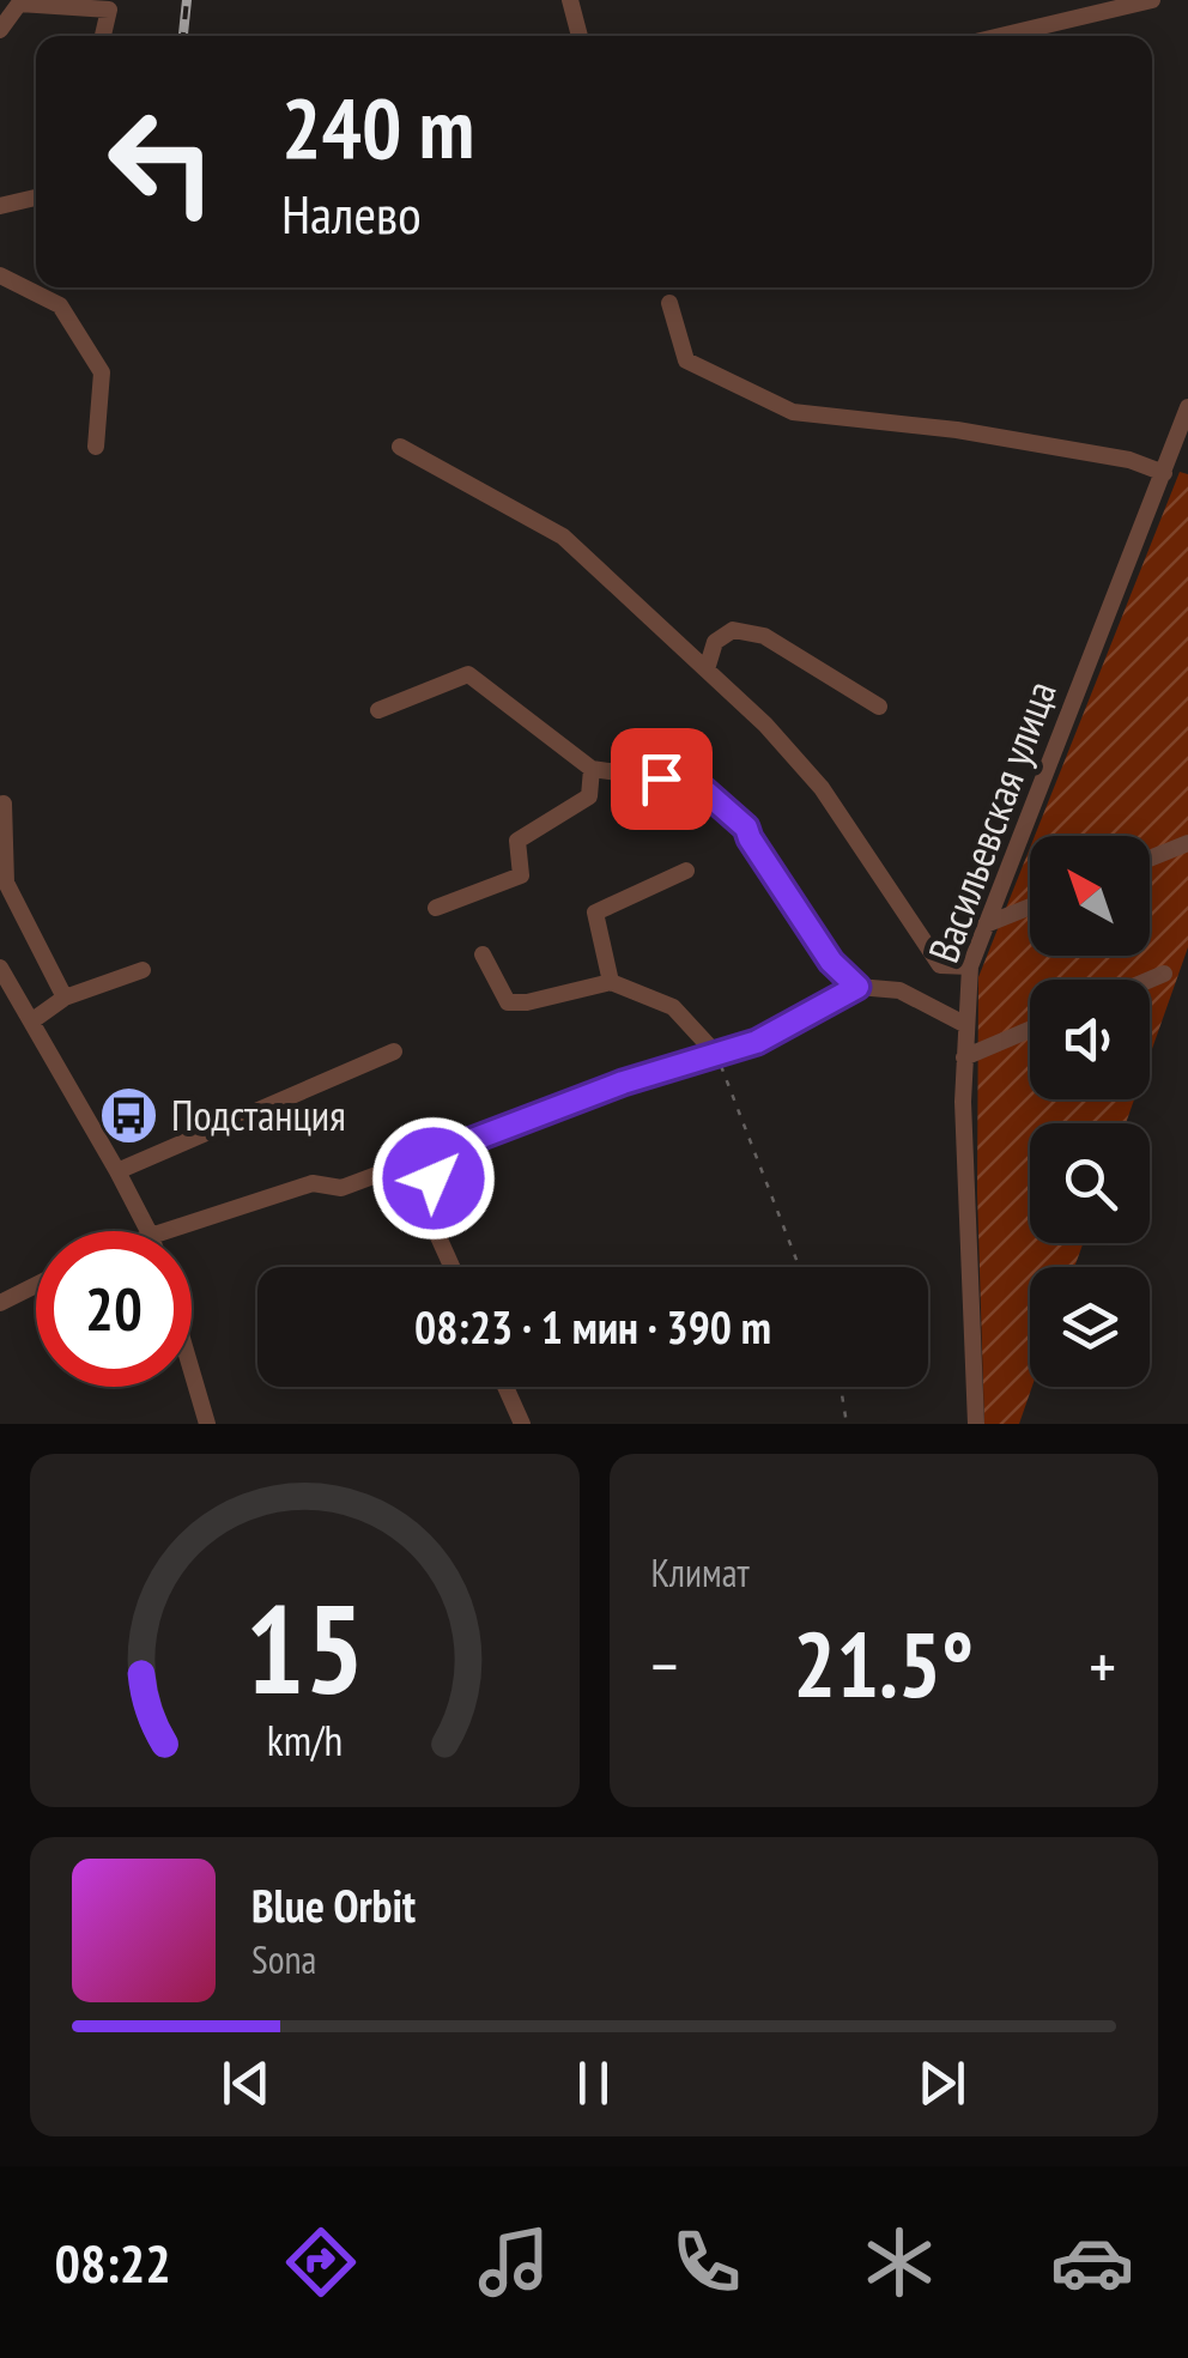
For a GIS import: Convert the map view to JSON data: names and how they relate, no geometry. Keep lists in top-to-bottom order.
{
  "streets": {
    "street": ["Васильевская улица"]
  },
  "places": {
    "bus stop": ["Подстанция"]
  },
  "north": "top left",
  "page": {
    "turn": ["240 m", "Налево"],
    "limit": "20",
    "trip": "08:23 · 1 мин · 390 m",
    "tile": "Климат",
    "heat": ["−", "21.5°", "+"],
    "song": ["Blue Orbit", "Sona"],
    "tabs": "08:22",
    "gauge": ["15", "km/h"]
  }
}
